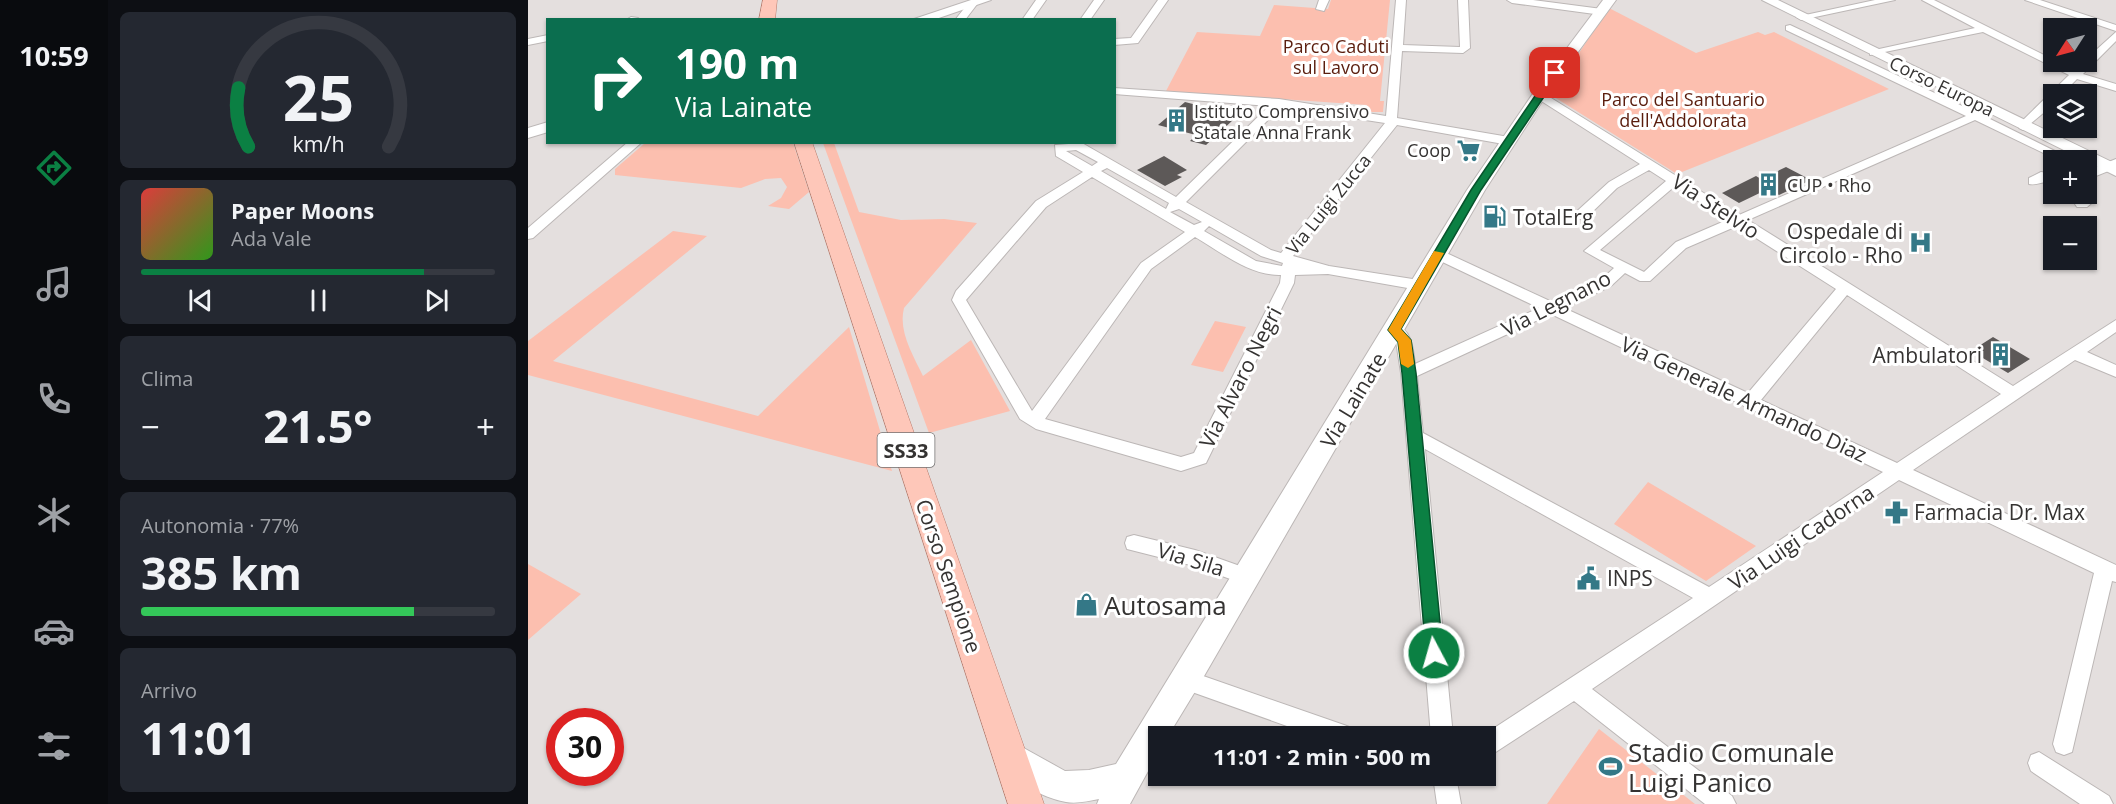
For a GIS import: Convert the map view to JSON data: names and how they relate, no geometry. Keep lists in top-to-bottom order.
{
  "streets": {
    "main road": ["SS33", "Corso Sempione"],
    "street": [
      "Corso Europa",
      "Via Luigi Zucca",
      "Via Stelvio",
      "Via Legnano",
      "Via Alvaro Negri",
      "Via Generale Armando Diaz",
      "Via Lainate",
      "Via Luigi Cadorna",
      "Via Sila"
    ]
  },
  "crossings": [
    ["Corso Europa", "Via Legnano"],
    ["Via Luigi Zucca", "Via Alvaro Negri"],
    ["Via Stelvio", "Via Legnano"],
    ["Via Stelvio", "Via Lainate"],
    ["Via Stelvio", "Via Luigi Cadorna"],
    ["Via Legnano", "Via Generale Armando Diaz"],
    ["Via Generale Armando Diaz", "Via Lainate"],
    ["Via Generale Armando Diaz", "Via Luigi Cadorna"],
    ["Via Lainate", "Via Sila"]
  ],
  "parks": ["Parco Caduti sul Lavoro", "Parco del Santuario dell'Addolorata"],
  "places": {
    "building": ["Istituto Comprensivo Statale Anna Frank", "CUP • Rho", "Ambulatori"],
    "supermarket": ["Coop"],
    "fuel station": ["TotalErg"],
    "hospital": ["Ospedale di Circolo - Rho"],
    "pharmacy": ["Farmacia Dr. Max"],
    "public building": ["INPS"],
    "shop": ["Autosama"],
    "sports": ["Stadio Comunale Luigi Panico"]
  },
  "north": "bottom left",
  "page": {
    "tabs": "10:59",
    "map_buttons": ["+", "−"],
    "turn": ["190 m", "Via Lainate"],
    "song": ["Paper Moons", "Ada Vale"],
    "tile": [
      "Clima",
      ["Autonomia · 77%", "385 km"],
      ["Arrivo", "11:01"]
    ],
    "heat": ["−", "21.5°", "+"],
    "limit": "30",
    "trip": "11:01 · 2 min · 500 m",
    "gauge": ["25", "km/h"]
  }
}
